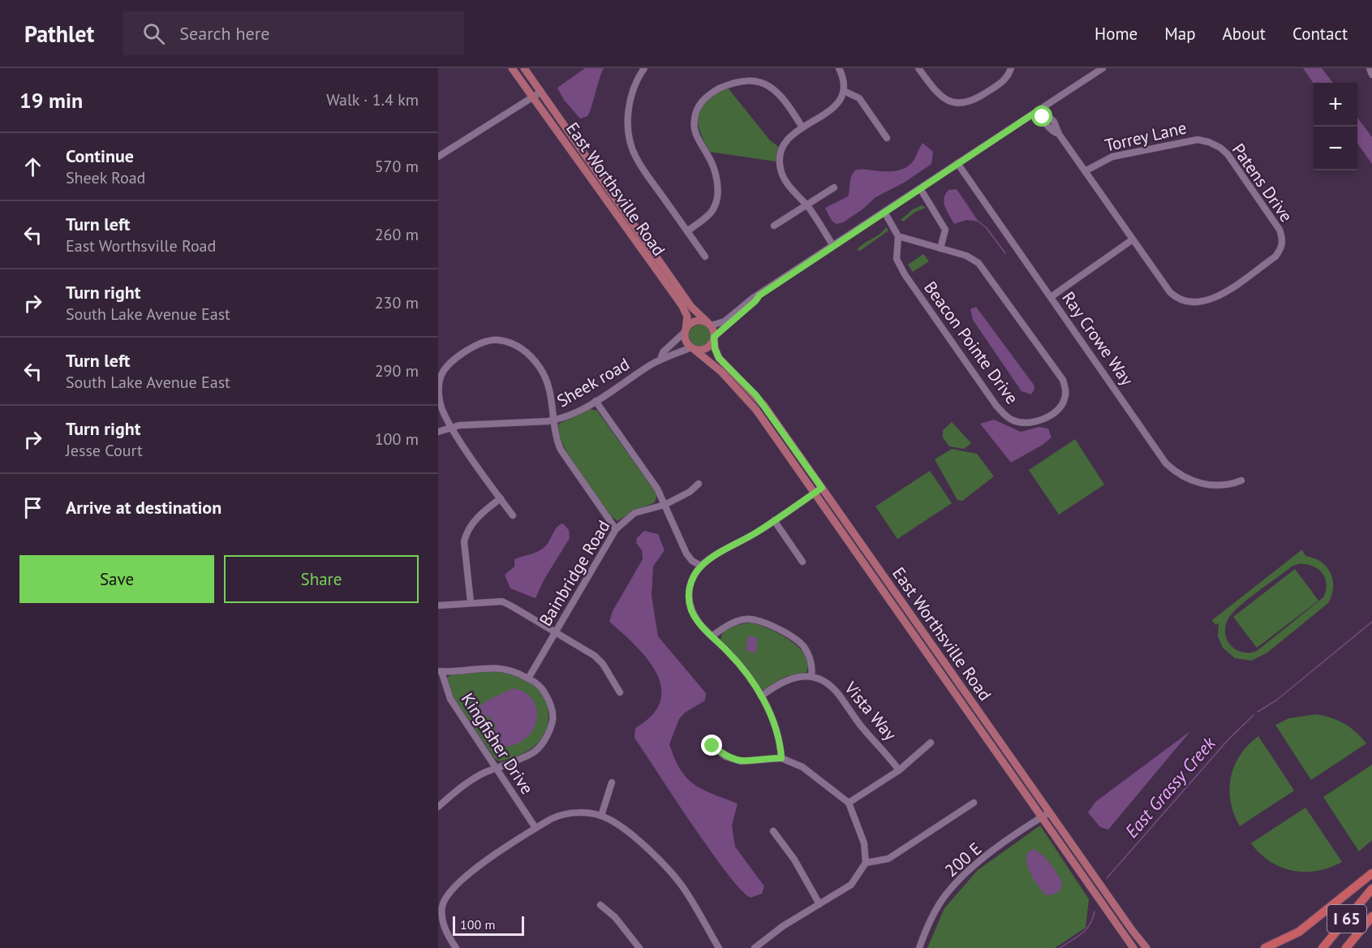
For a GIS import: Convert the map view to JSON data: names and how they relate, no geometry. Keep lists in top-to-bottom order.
{
  "streets": {
    "highway": ["I 65"],
    "main road": ["East Worthsville Road"],
    "street": [
      "Torrey Lane",
      "Patens Drive",
      "Ray Crowe Way",
      "Beacon Pointe Drive",
      "Sheek road",
      "Bainbridge Road",
      "Vista Way",
      "Kingfisher Drive",
      "200 E"
    ]
  },
  "crossings": [
    ["Torrey Lane", "Patens Drive"],
    ["East Worthsville Road", "Sheek road"],
    ["East Worthsville Road", "200 E"]
  ],
  "water": ["East Grassy Creek"],
  "scale_bar": "100 m",
  "page": {
    "header": "Pathlet",
    "search": "Search here",
    "nav": [
      "Home",
      "Map",
      "About",
      "Contact"
    ],
    "heading": ["19 min", "Walk · 1.4 km"],
    "map_buttons": ["+", "−"],
    "list": [
      ["Continue", "Sheek Road", "570 m"],
      ["Turn left", "East Worthsville Road", "260 m"],
      ["Turn right", "South Lake Avenue East", "230 m"],
      ["Turn left", "South Lake Avenue East", "290 m"],
      ["Turn right", "Jesse Court", "100 m"],
      "Arrive at destination"
    ],
    "buttons": ["Save", "Share"],
    "scale": "100 m"
  }
}
